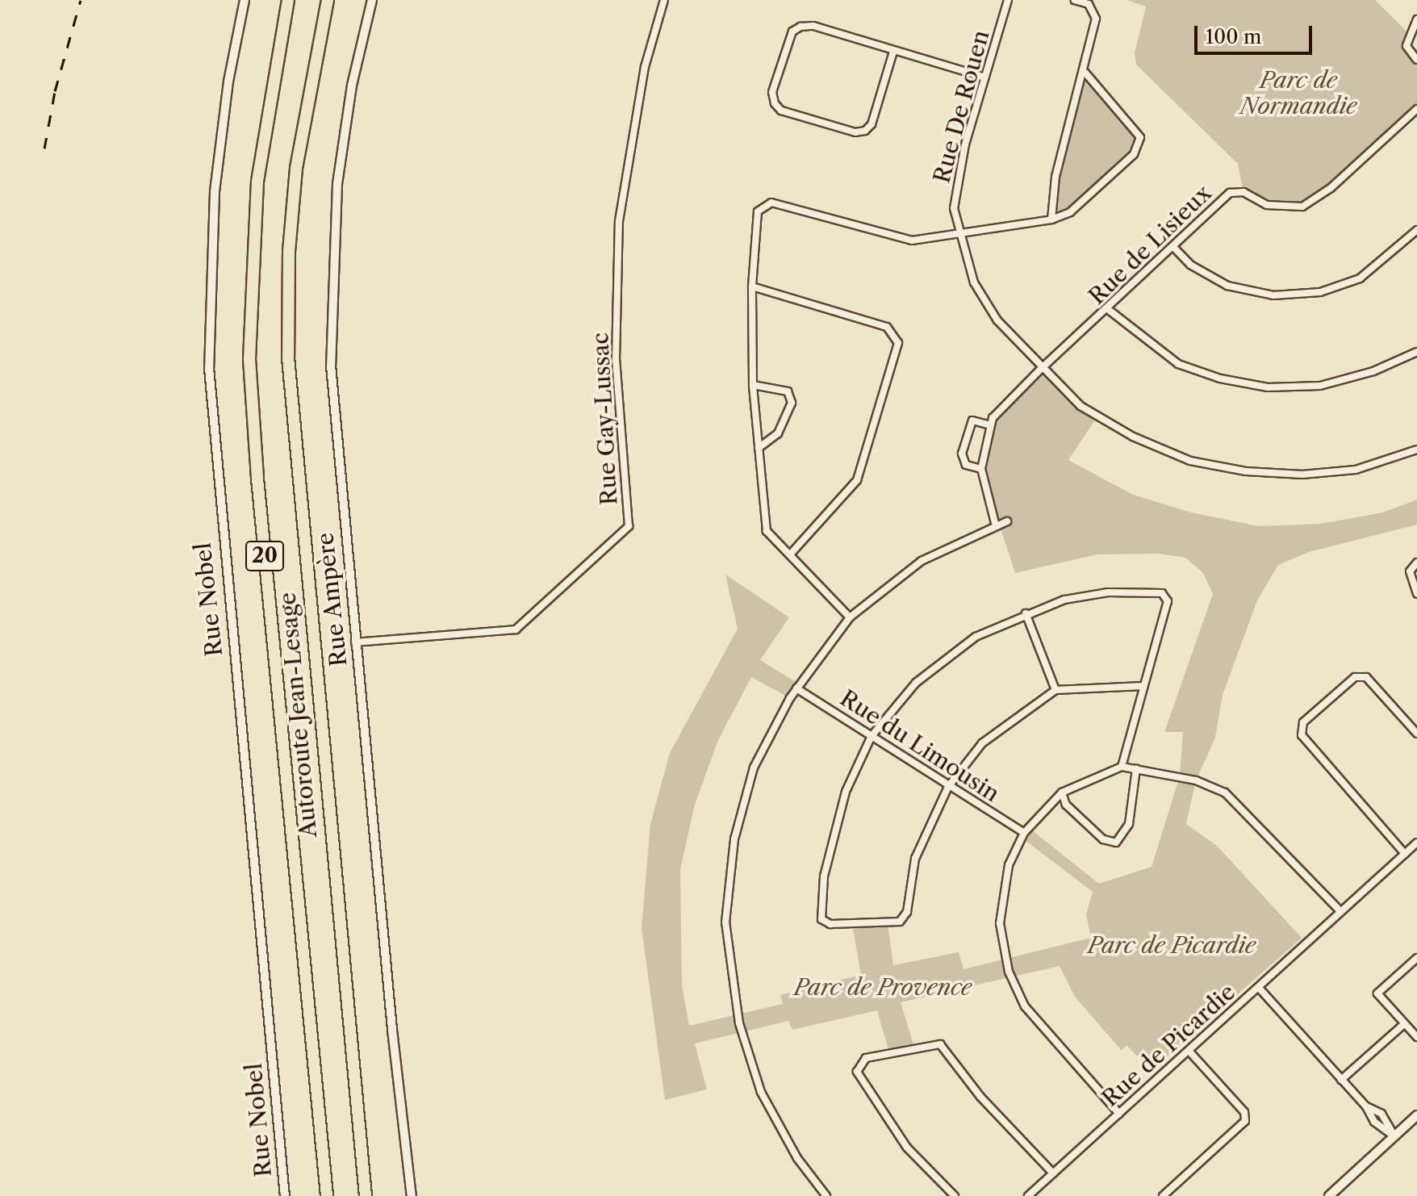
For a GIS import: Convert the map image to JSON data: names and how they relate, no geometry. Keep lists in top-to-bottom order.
{
  "streets": {
    "highway": ["20", "Autoroute Jean-Lesage"],
    "street": [
      "Rue De Rouen",
      "Rue de Lisieux",
      "Rue Gay-Lussac",
      "Rue Nobel",
      "Rue Ampère",
      "Rue du Limousin",
      "Rue de Picardie"
    ]
  },
  "crossings": [
    ["Rue De Rouen", "Rue de Lisieux"],
    ["Rue Gay-Lussac", "Rue Ampère"]
  ],
  "parks": ["Parc de Normandie", "Parc de Picardie", "Parc de Provence"],
  "scale_bar": "100 m"
}
